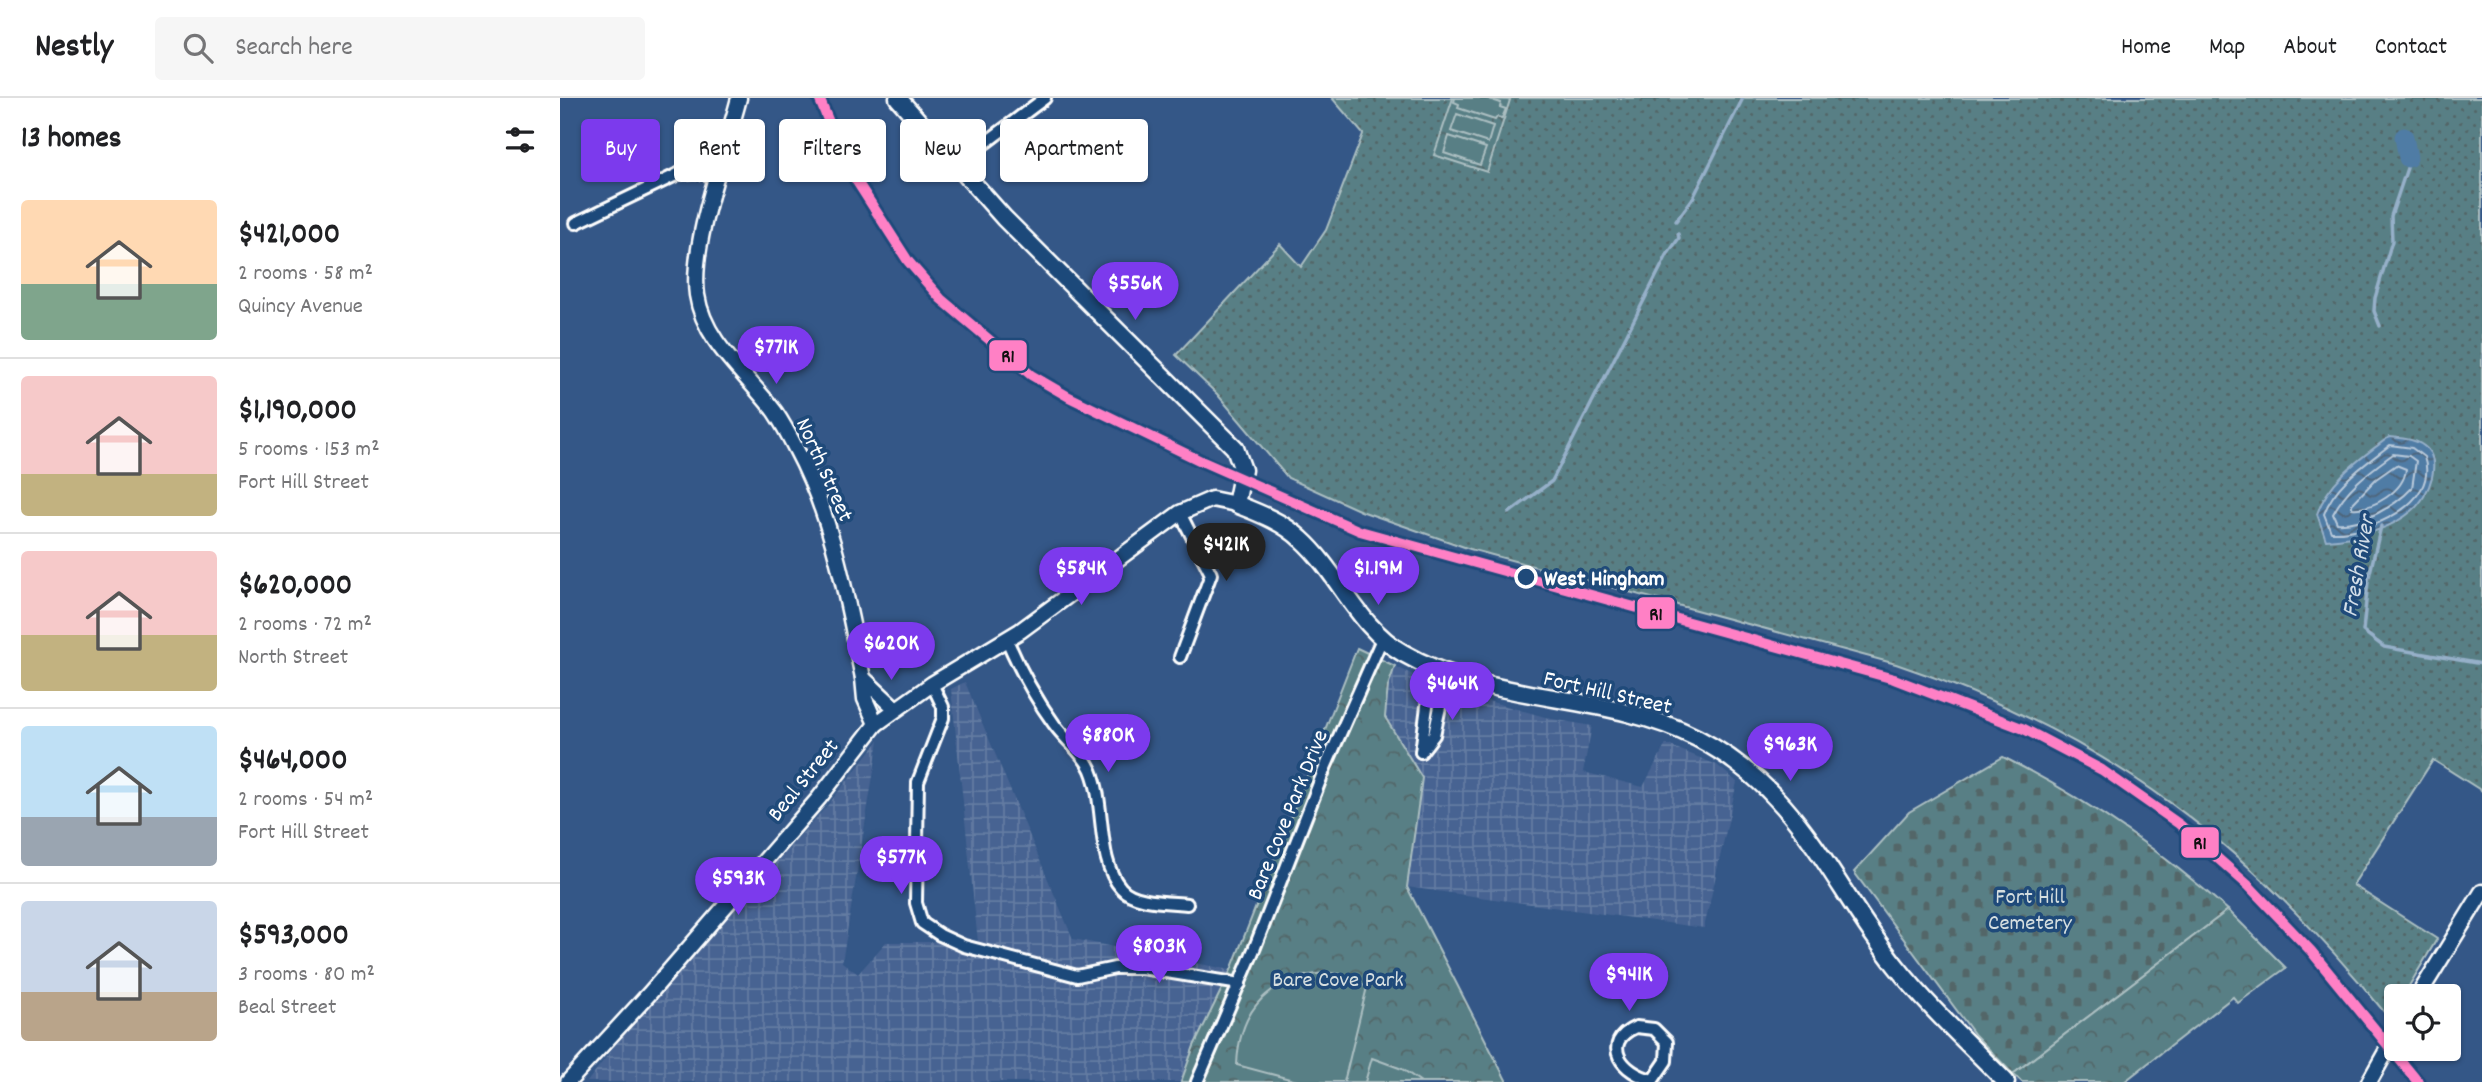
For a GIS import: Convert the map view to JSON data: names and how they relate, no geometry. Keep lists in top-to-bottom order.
{
  "streets": {
    "main road": ["Fort Hill Street"],
    "street": ["North Street", "Beal Street", "Bare Cove Park Drive"]
  },
  "crossings": [
    ["North Street", "Beal Street"],
    ["Fort Hill Street", "Beal Street"],
    ["Fort Hill Street", "Bare Cove Park Drive"]
  ],
  "water": ["Fresh River"],
  "parks": ["Fort Hill Cemetery", "Bare Cove Park"],
  "places": ["West Hingham"],
  "lines": ["transit line R1"],
  "page": {
    "header": "Nestly",
    "search": "Search here",
    "nav": [
      "Home",
      "Map",
      "About",
      "Contact"
    ],
    "heading": "13 homes",
    "chip": [
      "Buy",
      "Rent",
      "Filters",
      "New",
      "Apartment"
    ],
    "list": [
      {
        "name": "$421,000",
        "note": "2 rooms · 58 m² · Quincy Avenue"
      },
      {
        "name": "$1,190,000",
        "note": "5 rooms · 153 m² · Fort Hill Street"
      },
      {
        "name": "$620,000",
        "note": "2 rooms · 72 m² · North Street"
      },
      {
        "name": "$464,000",
        "note": "2 rooms · 54 m² · Fort Hill Street"
      },
      {
        "name": "$593,000",
        "note": "3 rooms · 80 m² · Beal Street"
      }
    ],
    "price": [
      "$556K",
      "$771K",
      "$421K",
      "$584K",
      "$1.19M",
      "$620K",
      "$464K",
      "$880K",
      "$963K",
      "$577K",
      "$593K",
      "$803K",
      "$941K"
    ]
  }
}
